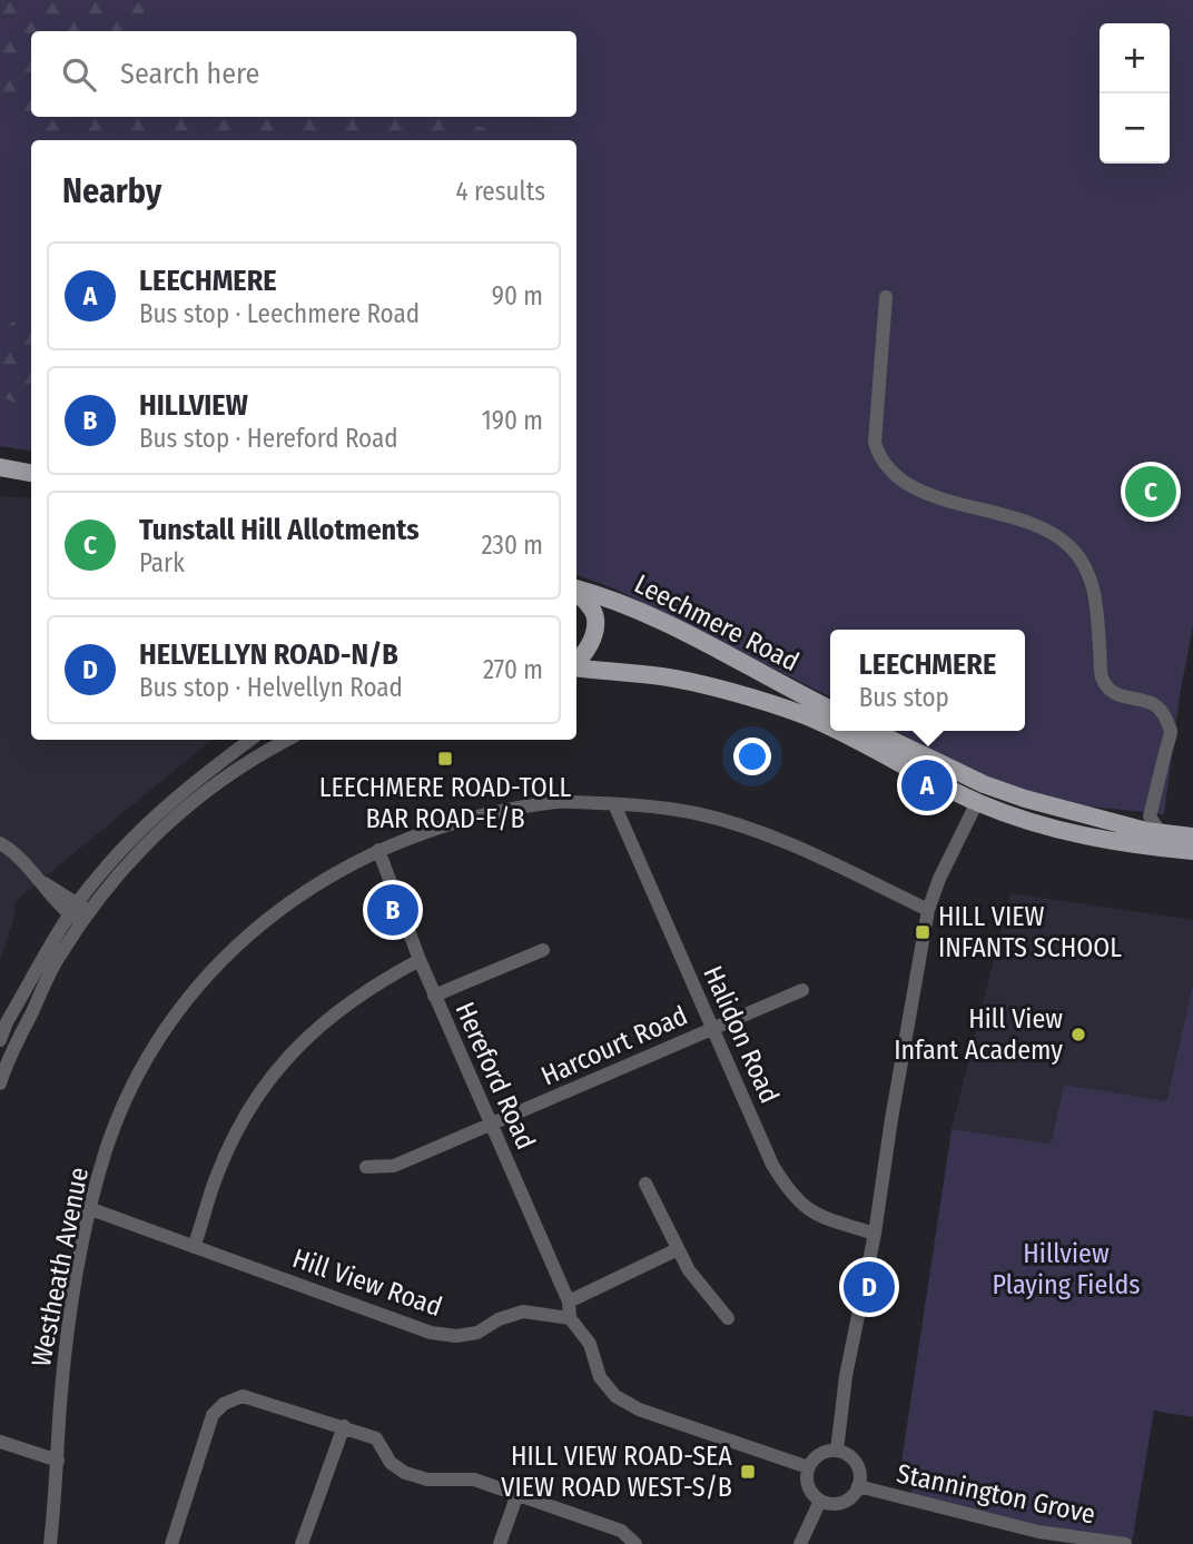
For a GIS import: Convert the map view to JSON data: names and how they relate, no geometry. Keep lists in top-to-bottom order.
{
  "streets": {
    "main road": ["Leechmere Road"],
    "street": [
      "Halidon Road",
      "Harcourt Road",
      "Hereford Road",
      "Westheath Avenue",
      "Hill View Road",
      "Stannington Grove"
    ]
  },
  "crossings": [
    ["Halidon Road", "Harcourt Road"],
    ["Halidon Road", "Westheath Avenue"],
    ["Harcourt Road", "Hereford Road"],
    ["Hereford Road", "Westheath Avenue"],
    ["Hereford Road", "Hill View Road"],
    ["Westheath Avenue", "Hill View Road"]
  ],
  "parks": ["Hillview Playing Fields"],
  "places": {
    "transit": ["LEECHMERE ROAD-TOLL BAR ROAD-E/B", "HILL VIEW INFANTS SCHOOL", "HILL VIEW ROAD-SEA VIEW ROAD WEST-S/B"],
    "other": ["Hill View Infant Academy"]
  },
  "page": {
    "map_buttons": ["+", "−"],
    "search": "Search here",
    "heading": ["Nearby", "4 results"],
    "list": [
      {
        "mark": "A",
        "name": "LEECHMERE",
        "note": "Bus stop · Leechmere Road",
        "value": "90 m"
      },
      {
        "mark": "B",
        "name": "HILLVIEW",
        "note": "Bus stop · Hereford Road",
        "value": "190 m"
      },
      {
        "mark": "C",
        "name": "Tunstall Hill Allotments",
        "note": "Park",
        "value": "230 m"
      },
      {
        "mark": "D",
        "name": "HELVELLYN ROAD-N/B",
        "note": "Bus stop · Helvellyn Road",
        "value": "270 m"
      }
    ],
    "pins": [
      "C",
      "A",
      "B",
      "D"
    ],
    "popup": ["LEECHMERE", "Bus stop"]
  }
}
